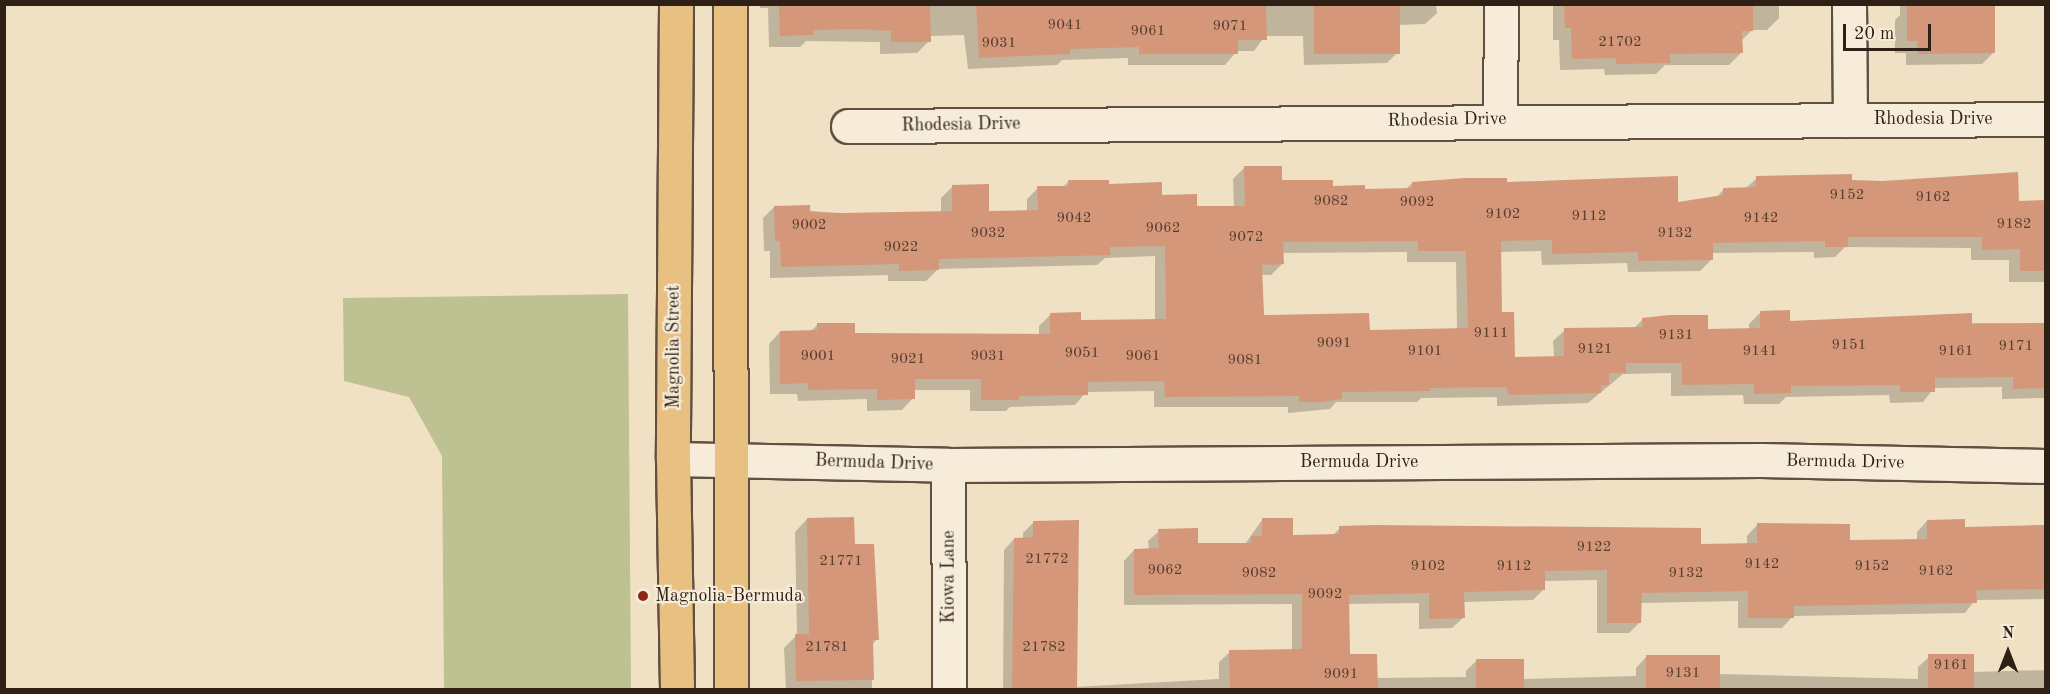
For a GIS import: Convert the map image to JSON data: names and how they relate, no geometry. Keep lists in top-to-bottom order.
{
  "streets": {
    "main road": ["Magnolia Street"],
    "street": ["Rhodesia Drive", "Bermuda Drive", "Kiowa Lane"]
  },
  "crossings": [
    ["Magnolia Street", "Bermuda Drive"],
    ["Bermuda Drive", "Kiowa Lane"]
  ],
  "places": ["Magnolia-Bermuda"],
  "house_numbers": [
    "9041",
    "9071",
    "9061",
    "21702",
    "9031",
    "9152",
    "9162",
    "9082",
    "9092",
    "9102",
    "9112",
    "9042",
    "9142",
    "9182",
    "9002",
    "9062",
    "9032",
    "9132",
    "9072",
    "9022",
    "9111",
    "9131",
    "9091",
    "9151",
    "9171",
    "9121",
    "9101",
    "9141",
    "9161",
    "9051",
    "9001",
    "9031",
    "9061",
    "9021",
    "9081",
    "9122",
    "21772",
    "21771",
    "9142",
    "9102",
    "9112",
    "9152",
    "9062",
    "9162",
    "9082",
    "9132",
    "9092",
    "21781",
    "21782",
    "9161",
    "9131",
    "9091"
  ],
  "scale_bar": "20 m",
  "north": "top"
}
